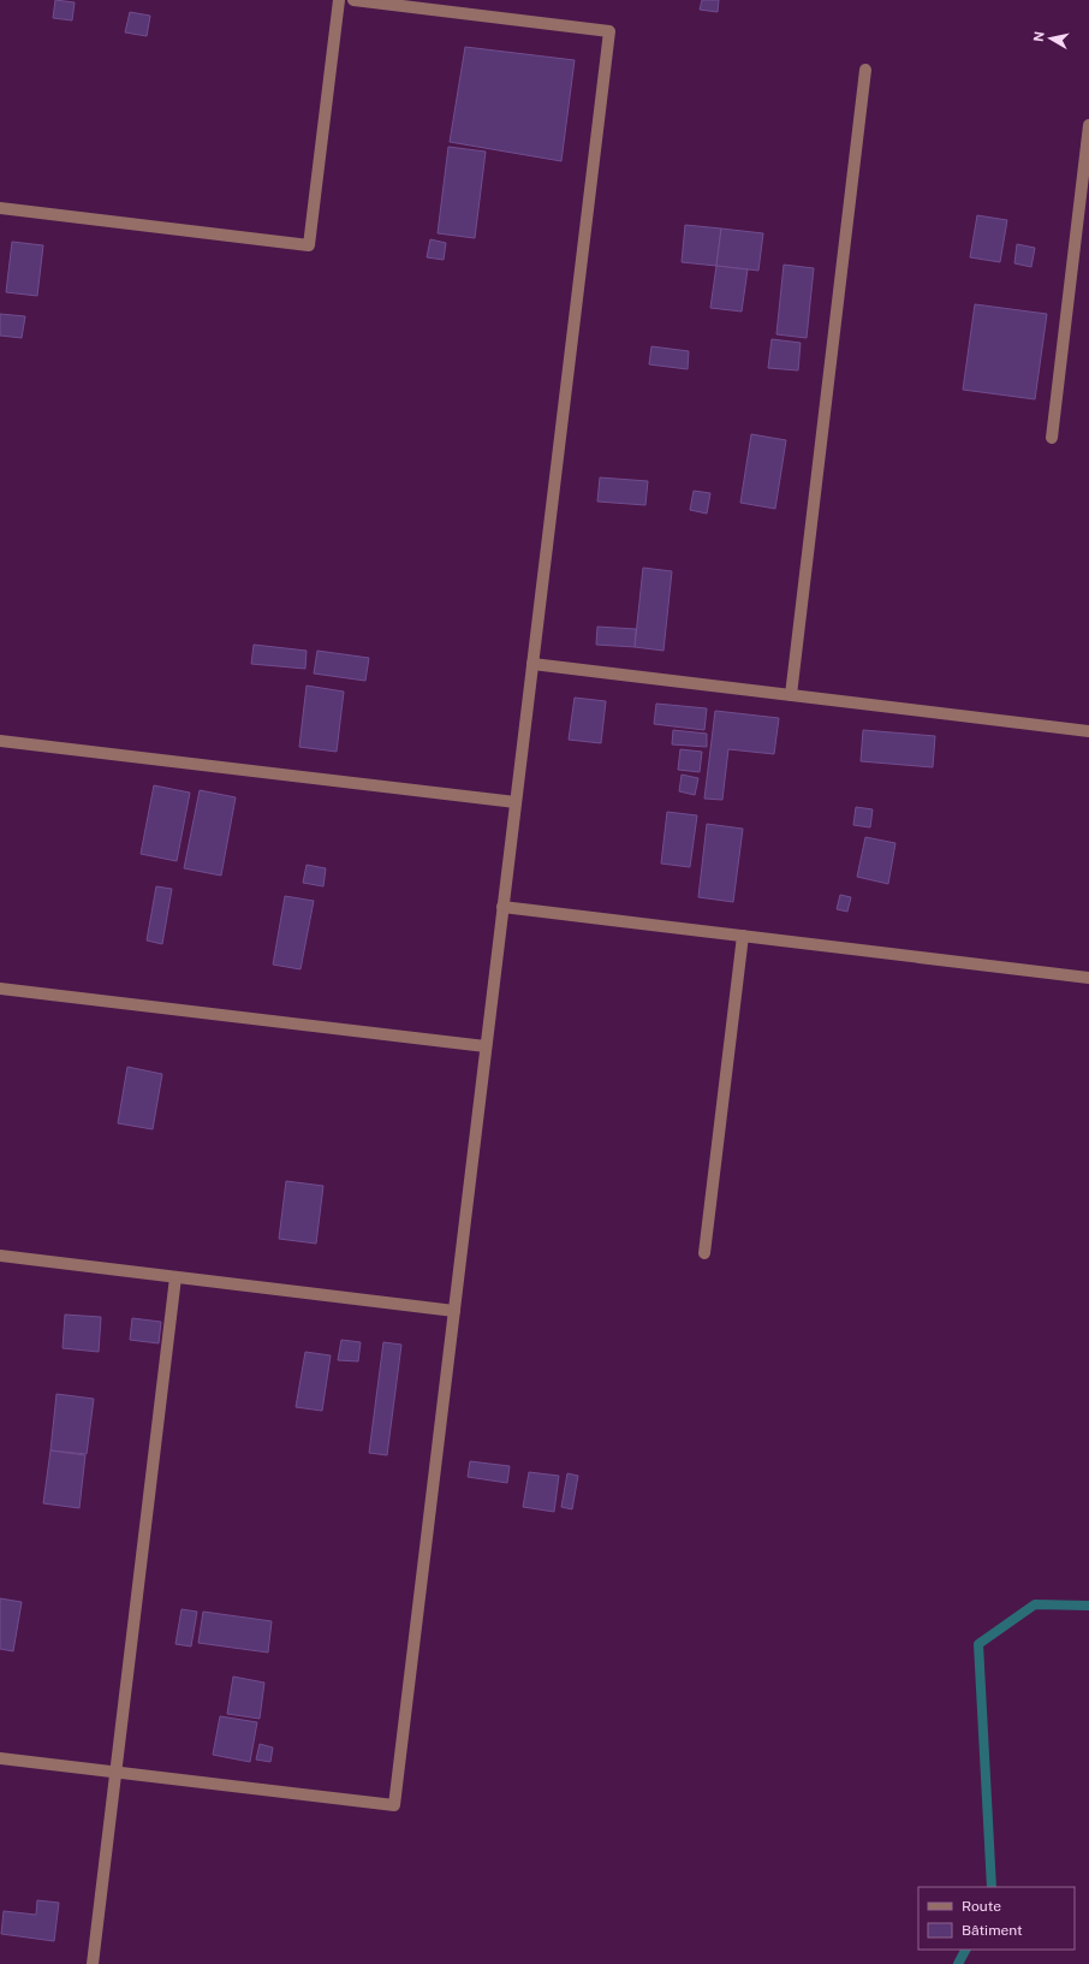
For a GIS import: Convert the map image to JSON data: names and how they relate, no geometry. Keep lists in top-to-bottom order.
{
  "legend": ["Route", "Bâtiment"],
  "north": "left"
}
